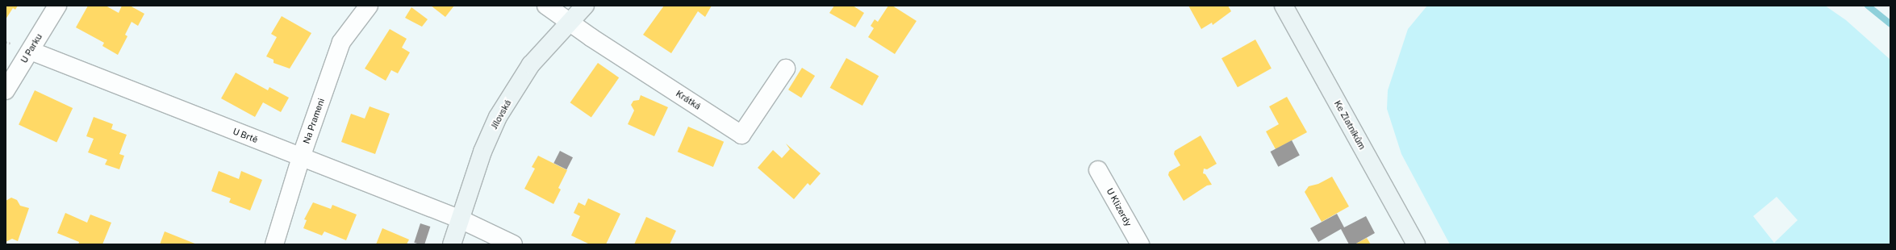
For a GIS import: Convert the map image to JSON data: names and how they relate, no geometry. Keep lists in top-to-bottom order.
{
  "streets": {
    "street": [
      "U Parku",
      "Krátká",
      "Jílovská",
      "Na Prameni",
      "Ke Zlatníkům",
      "U Brtě",
      "U Klizerdy"
    ]
  },
  "crossings": [
    ["U Parku", "U Brtě"],
    ["Krátká", "Jílovská"],
    ["Jílovská", "U Brtě"],
    ["Na Prameni", "U Brtě"]
  ]
}
